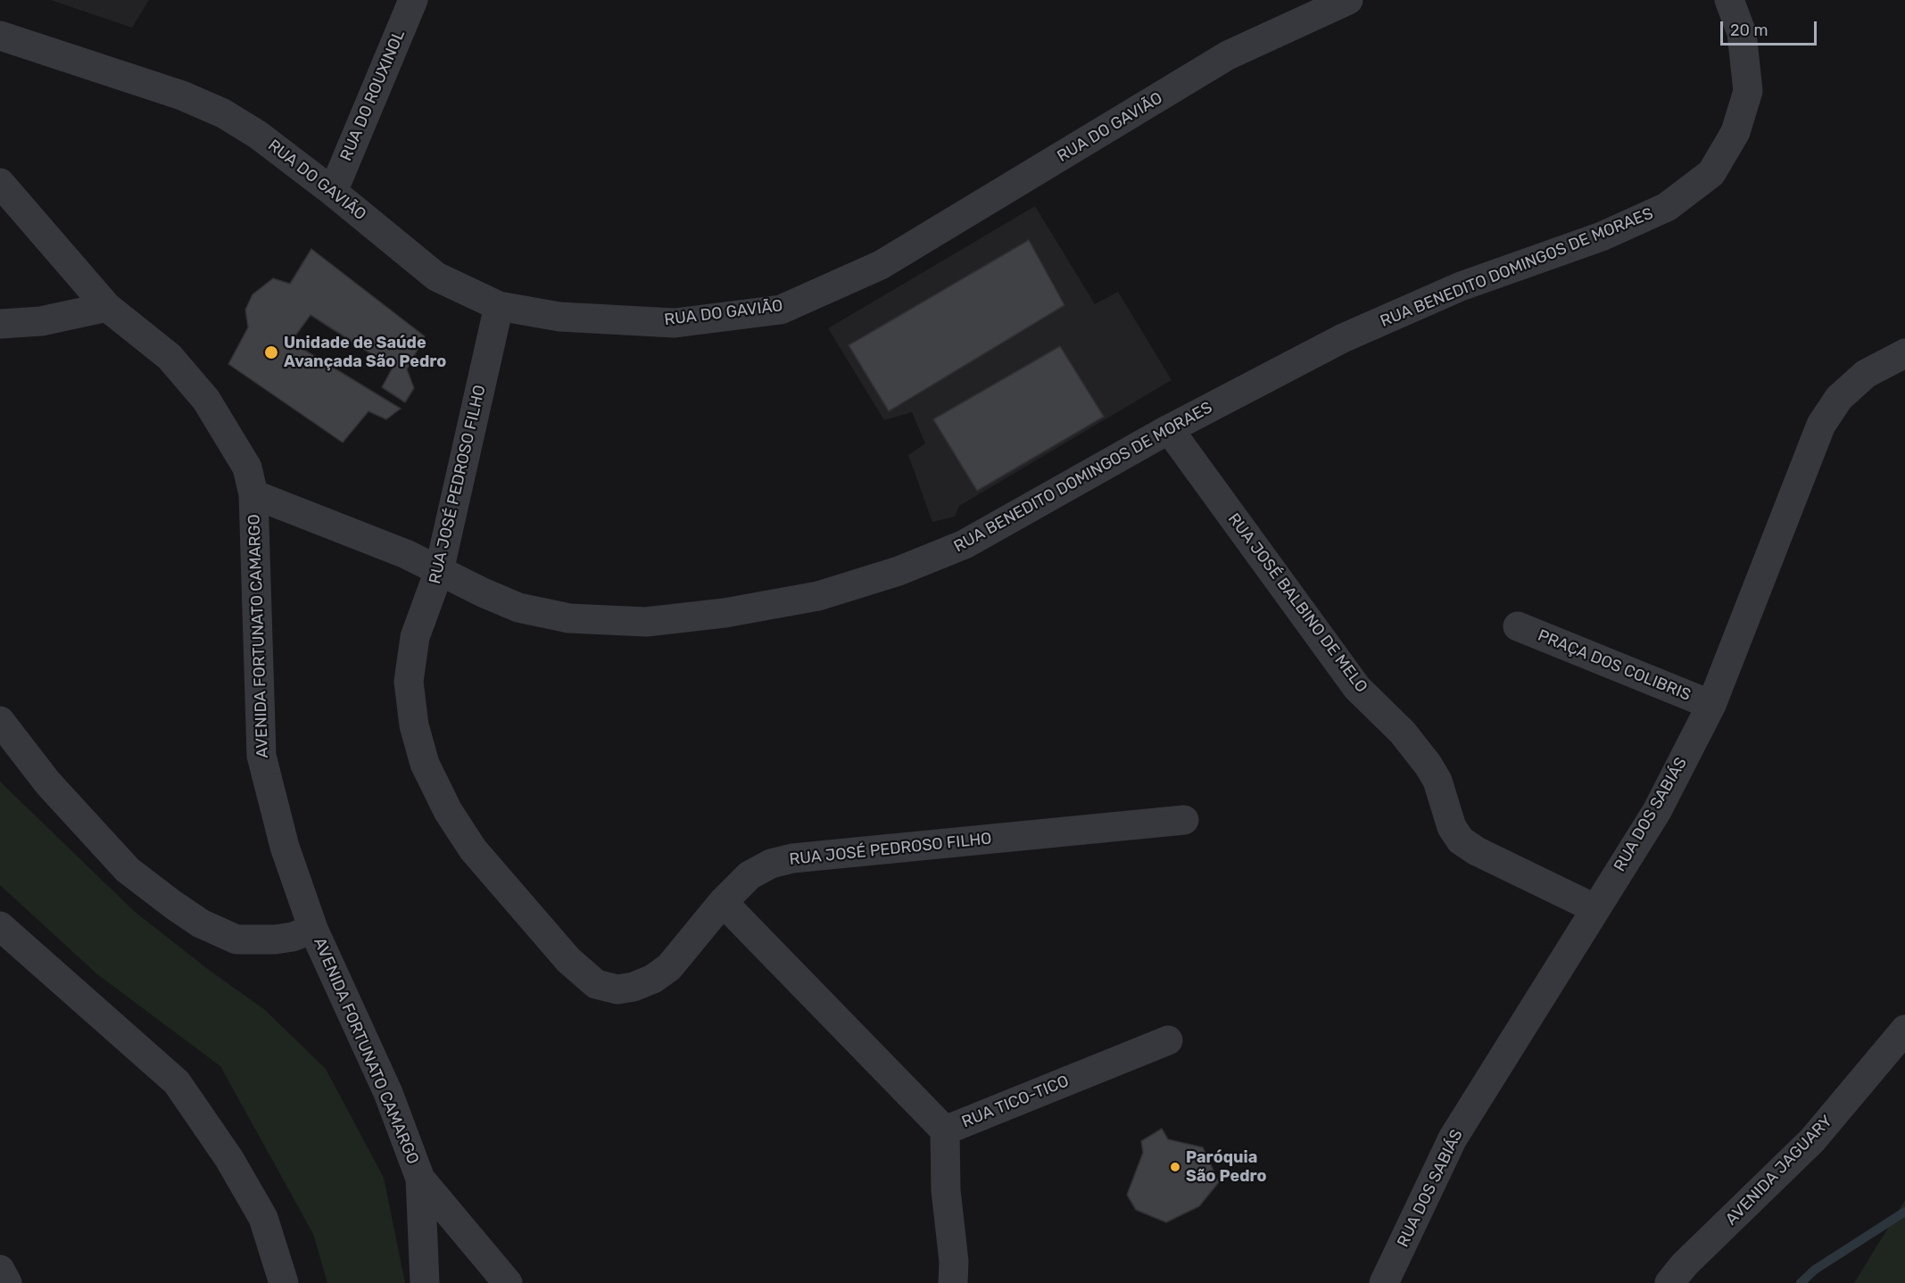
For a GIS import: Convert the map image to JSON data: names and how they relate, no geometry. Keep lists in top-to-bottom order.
{
  "streets": {
    "street": [
      "RUA DO ROUXINOL",
      "RUA DO GAVIÃO",
      "RUA BENEDITO DOMINGOS DE MORAES",
      "RUA JOSÉ PEDROSO FILHO",
      "RUA JOSÉ BALBINO DE MELO",
      "AVENIDA FORTUNATO CAMARGO",
      "PRAÇA DOS COLIBRIS",
      "RUA DOS SABIÁS",
      "RUA TICO-TICO",
      "AVENIDA JAGUARY"
    ]
  },
  "crossings": [
    ["RUA DO ROUXINOL", "RUA DO GAVIÃO"],
    ["RUA DO GAVIÃO", "RUA JOSÉ PEDROSO FILHO"],
    ["RUA BENEDITO DOMINGOS DE MORAES", "RUA JOSÉ PEDROSO FILHO"],
    ["RUA BENEDITO DOMINGOS DE MORAES", "RUA JOSÉ BALBINO DE MELO"],
    ["RUA BENEDITO DOMINGOS DE MORAES", "AVENIDA FORTUNATO CAMARGO"],
    ["RUA JOSÉ BALBINO DE MELO", "RUA DOS SABIÁS"],
    ["PRAÇA DOS COLIBRIS", "RUA DOS SABIÁS"]
  ],
  "places": ["Unidade de Saúde Avançada São Pedro", "Paróquia São Pedro"],
  "scale_bar": "20 m"
}
